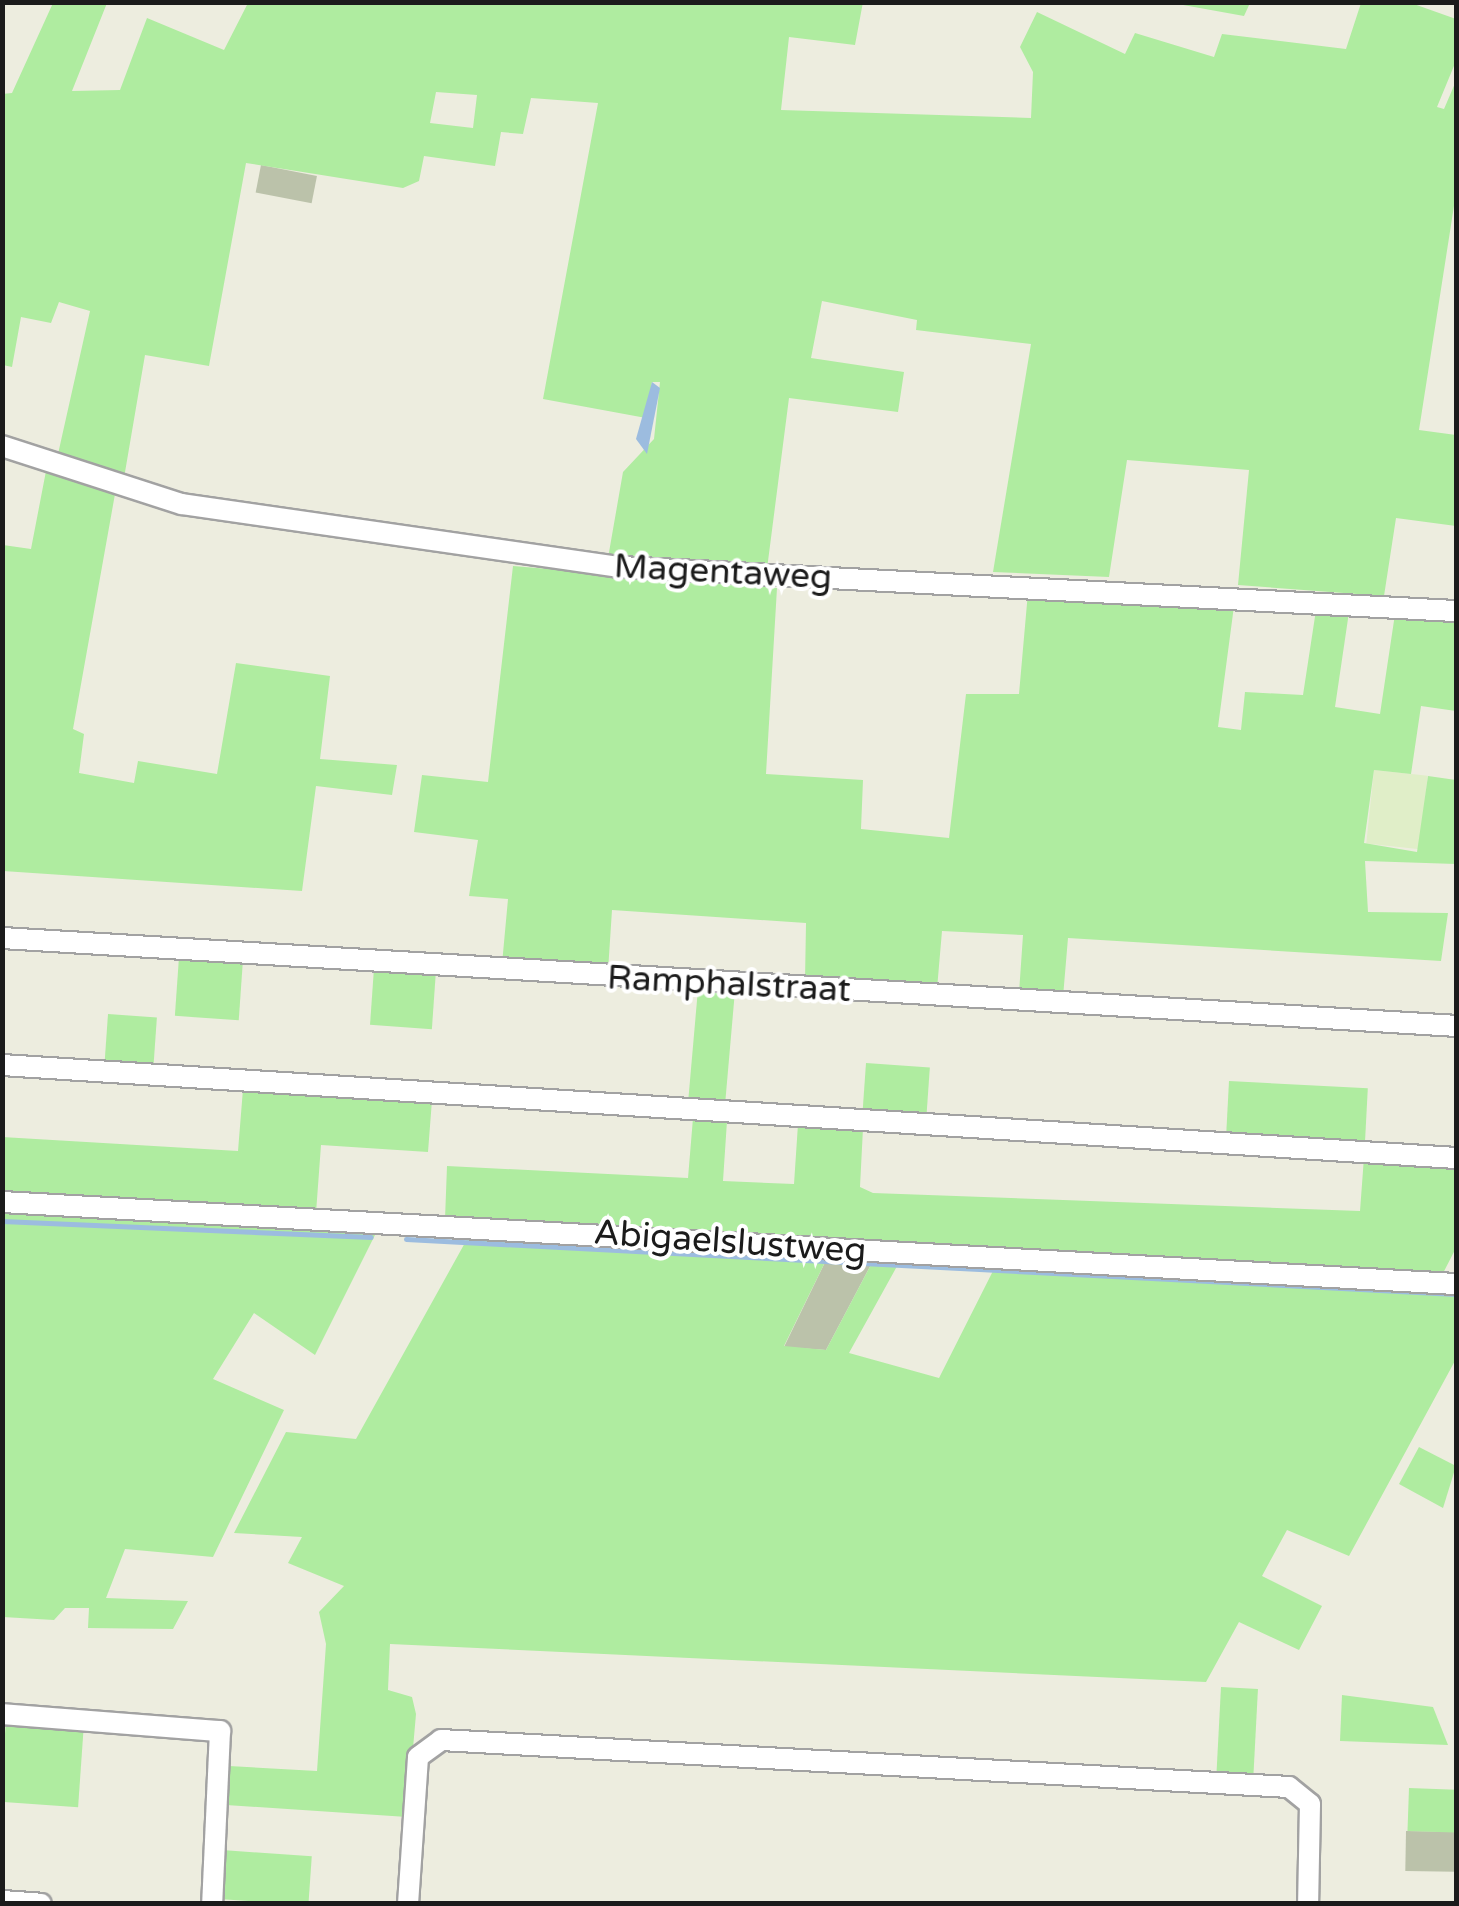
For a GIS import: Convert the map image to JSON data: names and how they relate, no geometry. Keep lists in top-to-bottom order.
{
  "streets": {
    "street": ["Magentaweg", "Ramphalstraat", "Abigaelslustweg"]
  }
}
